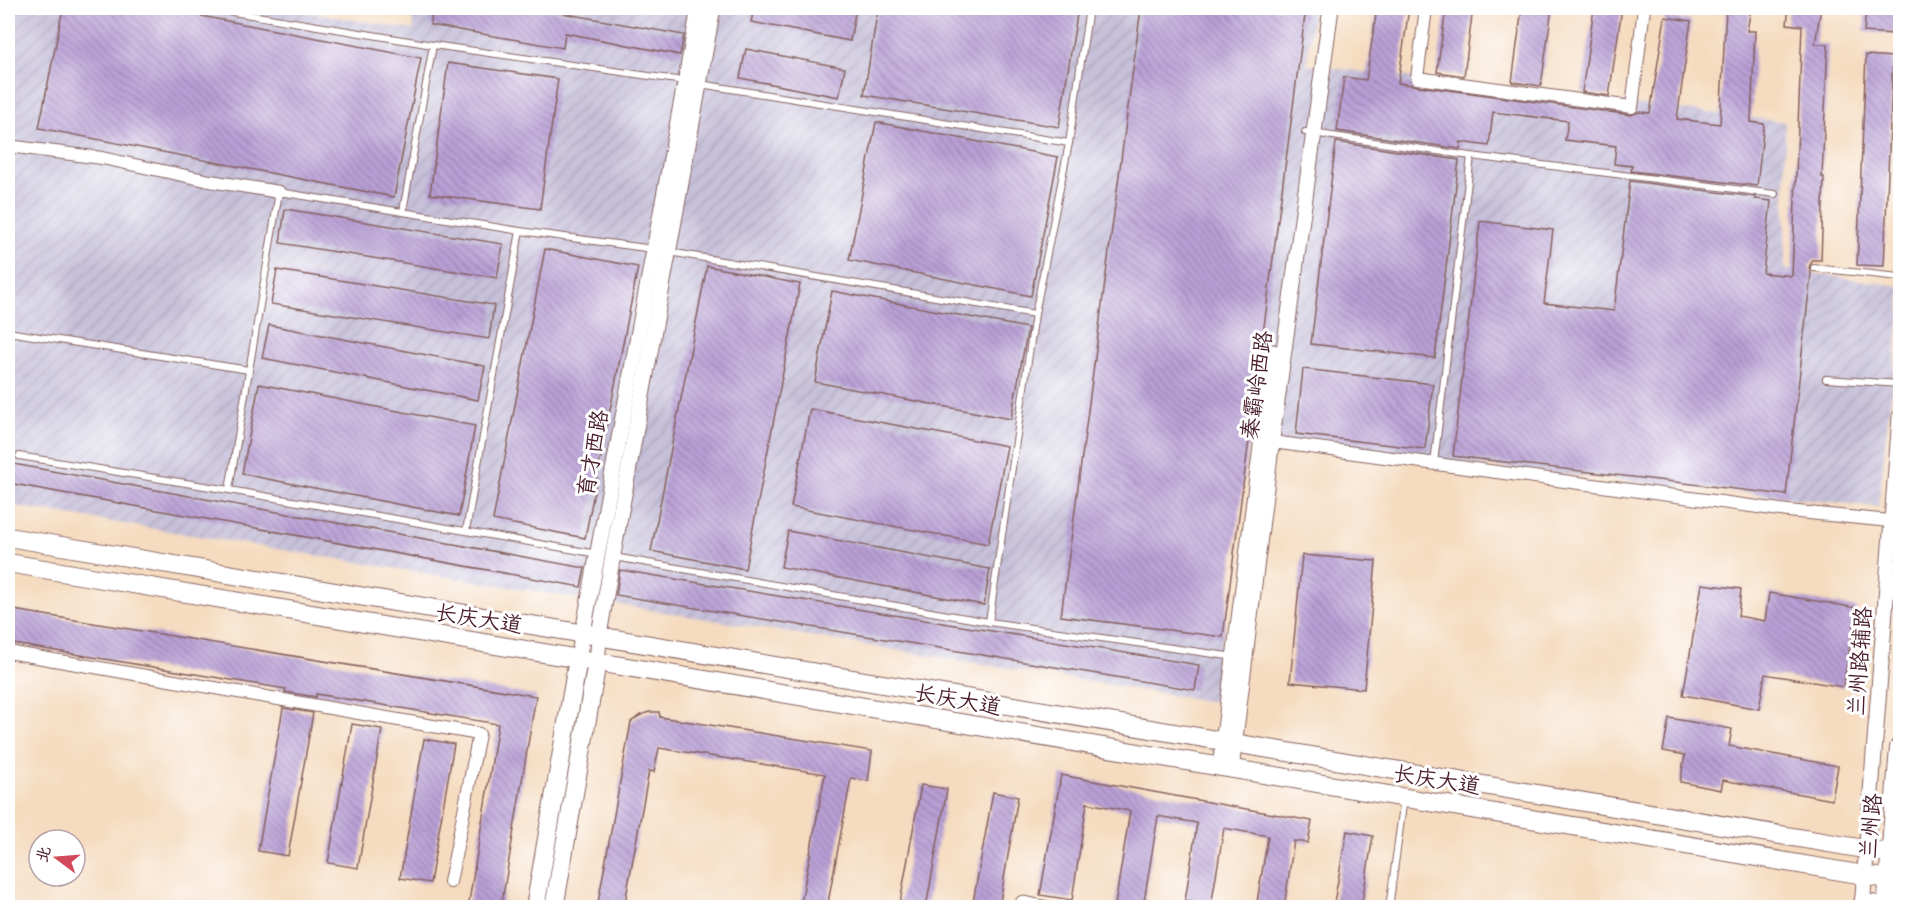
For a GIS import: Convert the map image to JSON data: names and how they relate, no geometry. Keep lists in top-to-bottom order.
{
  "streets": {
    "main road": ["育才西路", "长庆大道", "兰州路"],
    "street": ["秦霸岭西路", "兰州路辅路"]
  },
  "crossings": [
    ["秦霸岭西路", "长庆大道"],
    ["育才西路", "长庆大道"],
    ["长庆大道", "兰州路辅路"],
    ["长庆大道", "兰州路"]
  ],
  "north": "left"
}
